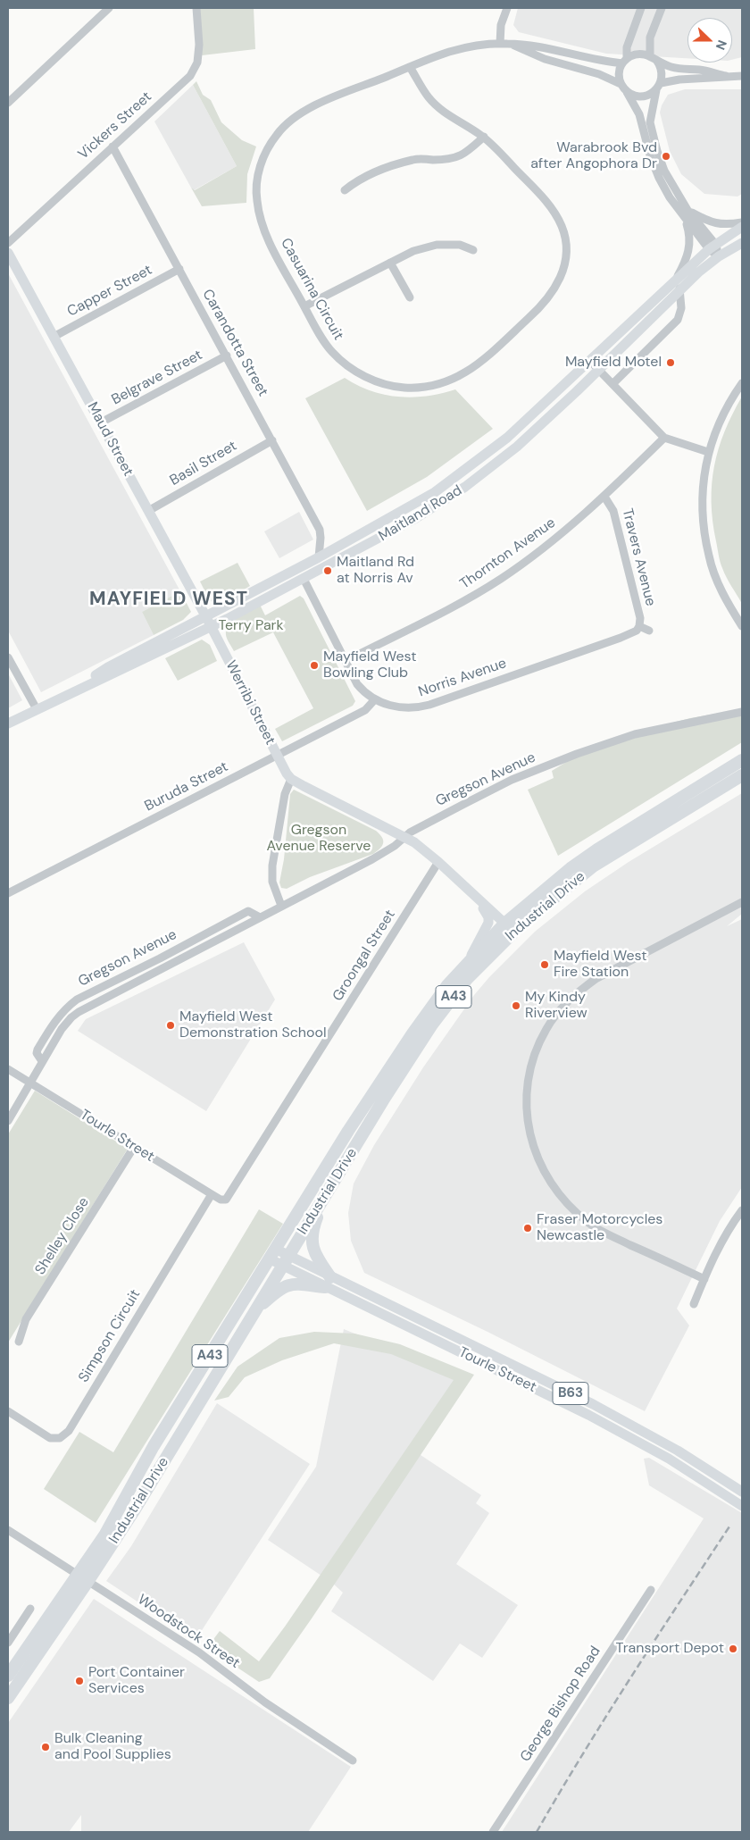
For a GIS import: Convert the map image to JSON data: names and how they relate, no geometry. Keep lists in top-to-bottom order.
{
  "streets": {
    "highway": ["Industrial Drive", "A43", "B63"],
    "main road": [
      "Maud Street",
      "Maitland Road",
      "Werribi Street",
      "Tourle Street"
    ],
    "street": [
      "Vickers Street",
      "Casuarina Circuit",
      "Capper Street",
      "Carandotta Street",
      "Belgrave Street",
      "Basil Street",
      "Thornton Avenue",
      "Travers Avenue",
      "Norris Avenue",
      "Gregson Avenue",
      "Buruda Street",
      "Groongal Street",
      "Shelley Close",
      "Simpson Circuit",
      "Woodstock Street",
      "George Bishop Road"
    ]
  },
  "crossings": [
    ["Vickers Street", "Carandotta Street"],
    ["Capper Street", "Carandotta Street"],
    ["Capper Street", "Maud Street"],
    ["Carandotta Street", "Belgrave Street"],
    ["Carandotta Street", "Basil Street"],
    ["Carandotta Street", "Maitland Road"],
    ["Belgrave Street", "Maud Street"],
    ["Maud Street", "Basil Street"],
    ["Maud Street", "Maitland Road"],
    ["Maud Street", "Werribi Street"],
    ["Maitland Road", "Norris Avenue"],
    ["Maitland Road", "Werribi Street"],
    ["Thornton Avenue", "Travers Avenue"],
    ["Thornton Avenue", "Norris Avenue"],
    ["Travers Avenue", "Norris Avenue"],
    ["Norris Avenue", "Buruda Street"],
    ["Werribi Street", "Buruda Street"],
    ["Gregson Avenue", "Tourle Street"],
    ["Industrial Drive", "Tourle Street"],
    ["Industrial Drive", "B63"],
    ["Industrial Drive", "Woodstock Street"],
    ["Groongal Street", "Tourle Street"],
    ["Tourle Street", "Shelley Close"],
    ["Tourle Street", "Simpson Circuit"],
    ["Tourle Street", "B63"]
  ],
  "districts": ["MAYFIELD WEST"],
  "parks": ["Terry Park", "Gregson Avenue Reserve"],
  "places": [
    "Warabrook Bvd after Angophora Dr",
    "Mayfield Motel",
    "Maitland Rd at Norris Av",
    "Mayfield West Bowling Club",
    "Mayfield West Fire Station",
    "My Kindy Riverview",
    "Mayfield West Demonstration School",
    "Fraser Motorcycles Newcastle",
    "Transport Depot",
    "Port Container Services",
    "Bulk Cleaning and Pool Supplies"
  ],
  "north": "right"
}
